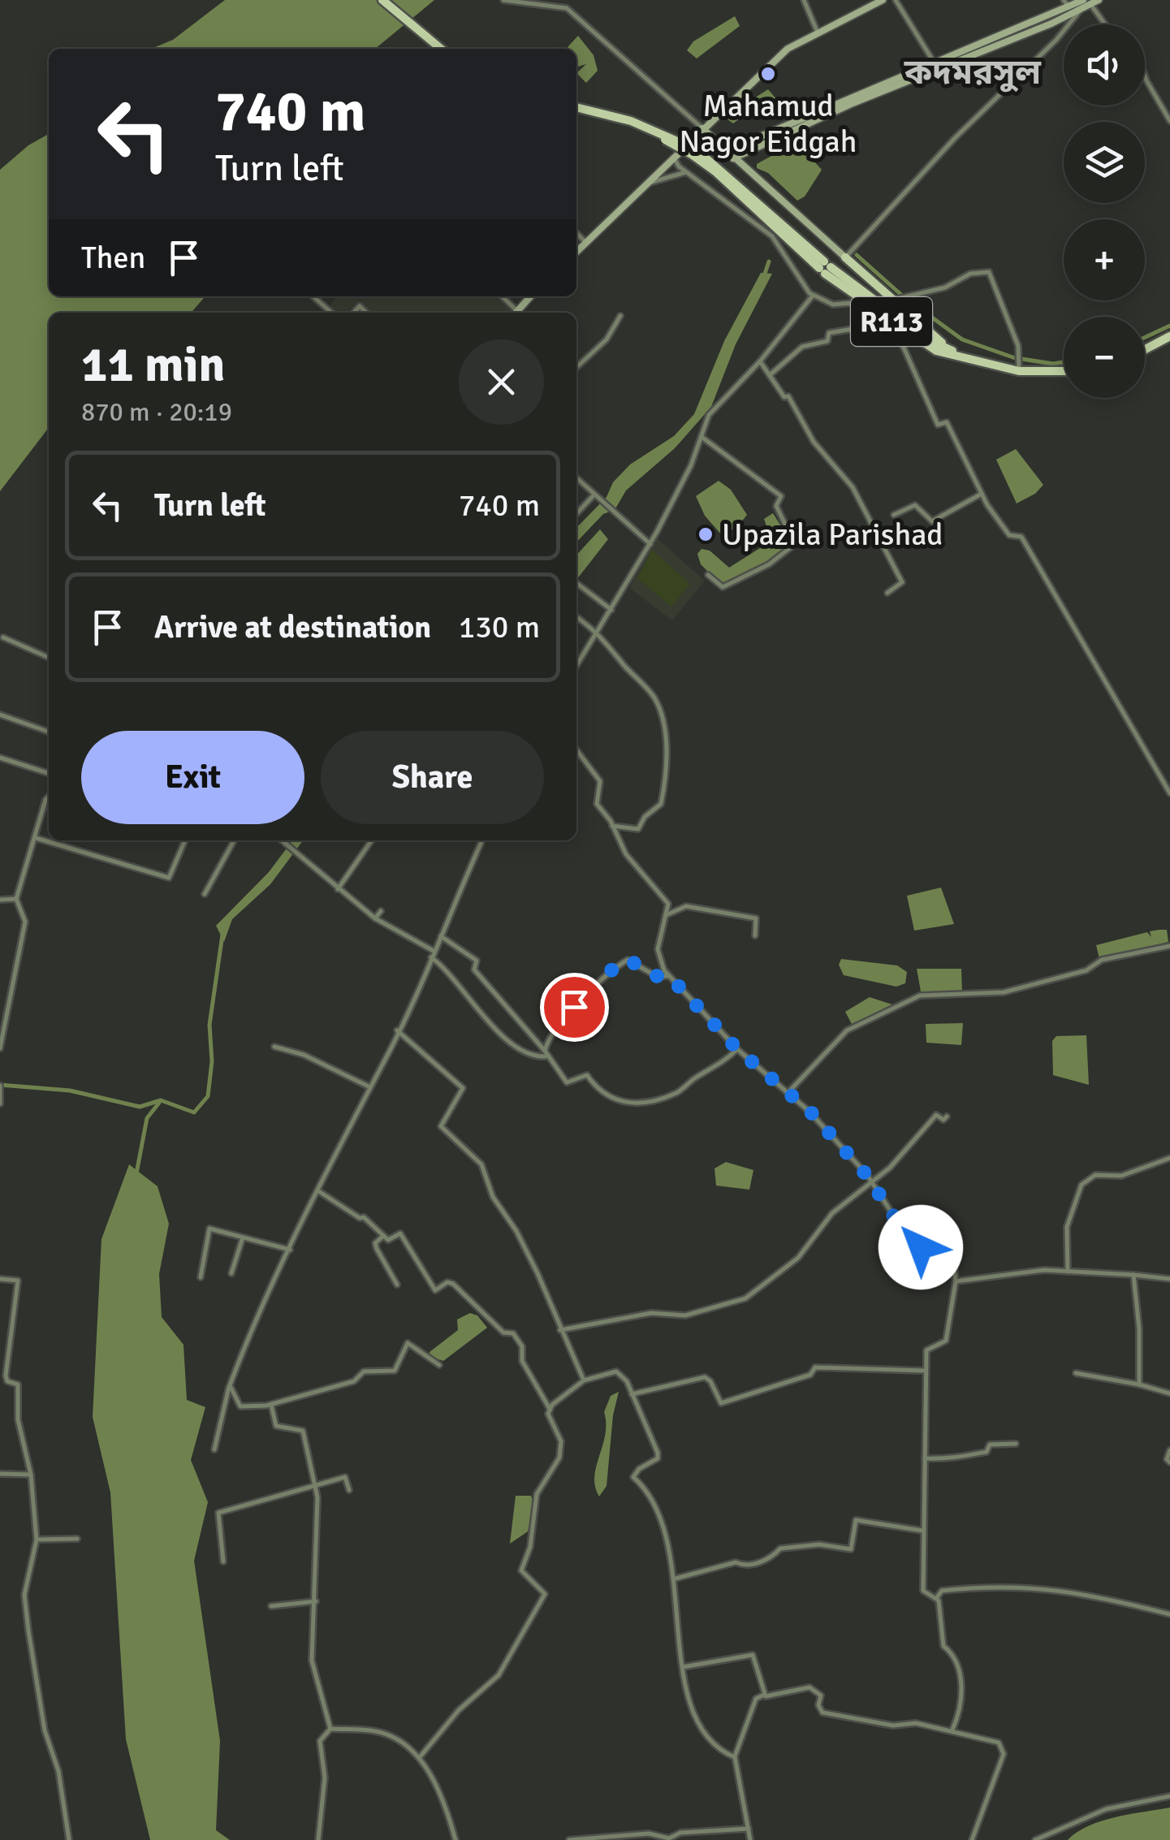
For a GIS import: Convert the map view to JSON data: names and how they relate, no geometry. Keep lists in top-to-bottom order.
{
  "streets": {
    "main road": ["R113"]
  },
  "districts": ["কদমরসুল"],
  "places": ["Mahamud Nagor Eidgah", "Upazila Parishad"],
  "page": {
    "map_buttons": ["+", "−"],
    "turn": ["740 m", "Turn left"],
    "then": "Then",
    "heading": ["11 min", "870 m · 20:19"],
    "list": [
      {
        "name": "Turn left",
        "value": "740 m"
      },
      {
        "name": "Arrive at destination",
        "value": "130 m"
      }
    ],
    "buttons": ["Exit", "Share"]
  }
}
